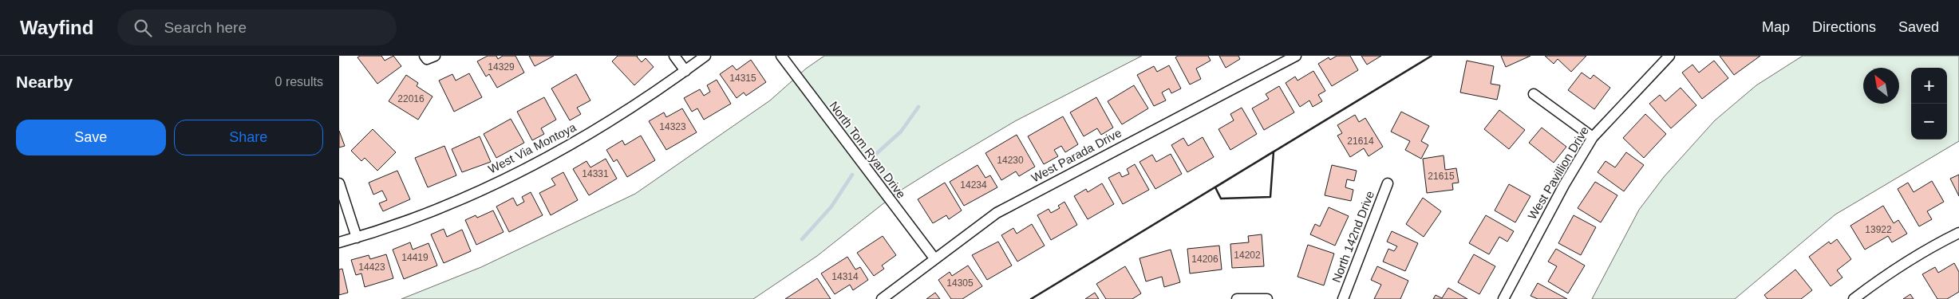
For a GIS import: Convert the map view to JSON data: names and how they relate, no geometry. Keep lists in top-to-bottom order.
{
  "streets": {
    "street": [
      "West Via Montoya",
      "North Tom Ryan Drive",
      "West Parada Drive",
      "West Pavillion Drive",
      "North 142nd Drive"
    ]
  },
  "crossings": [
    ["North Tom Ryan Drive", "West Parada Drive"]
  ],
  "house_numbers": [
    "14329",
    "14315",
    "22016",
    "14323",
    "21614",
    "14230",
    "14331",
    "21615",
    "14234",
    "13922",
    "14202",
    "14419",
    "14206",
    "14423",
    "14314",
    "14305"
  ],
  "north": "top left",
  "page": {
    "header": "Wayfind",
    "search": "Search here",
    "nav": ["Map", "Directions", "Saved"],
    "heading": ["Nearby", "0 results"],
    "map_buttons": ["+", "−"],
    "buttons": ["Save", "Share"]
  }
}
